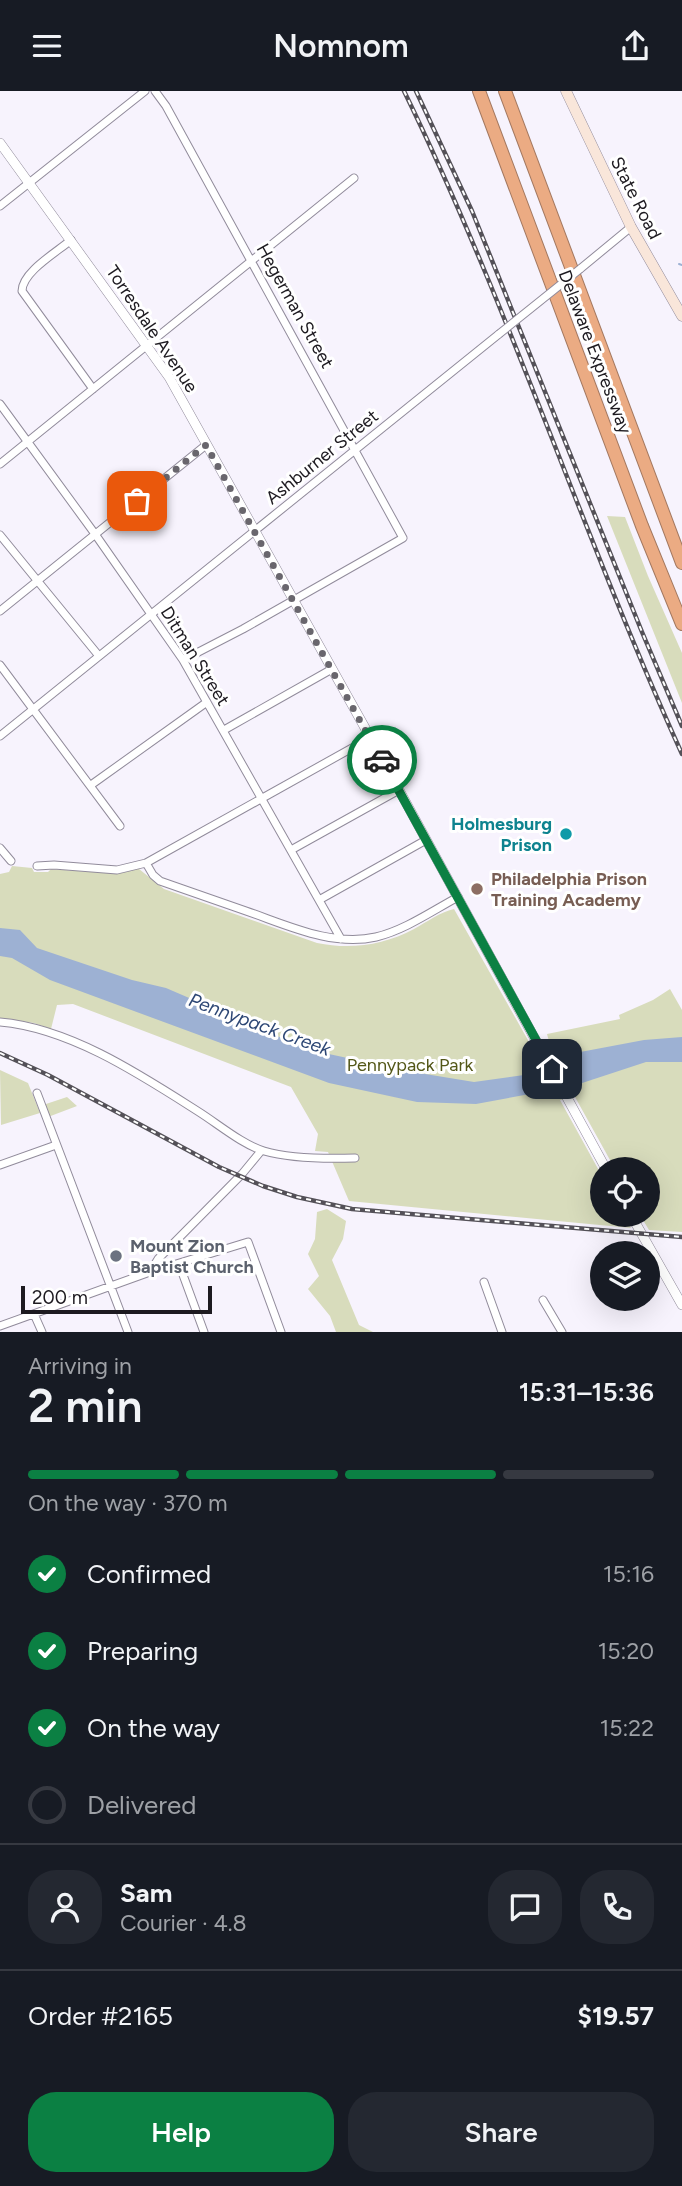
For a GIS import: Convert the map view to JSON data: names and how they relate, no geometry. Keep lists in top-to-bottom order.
{
  "streets": {
    "highway": ["Delaware Expressway"],
    "main road": ["State Road"],
    "street": [
      "Hegerman Street",
      "Torresdale Avenue",
      "Ashburner Street",
      "Ditman Street"
    ]
  },
  "crossings": [
    ["State Road", "Ashburner Street"],
    ["Hegerman Street", "Torresdale Avenue"],
    ["Hegerman Street", "Ashburner Street"],
    ["Torresdale Avenue", "Ashburner Street"],
    ["Ashburner Street", "Ditman Street"]
  ],
  "water": ["Pennypack Creek"],
  "parks": ["Pennypack Park"],
  "places": ["Holmesburg Prison", "Philadelphia Prison Training Academy", "Mount Zion Baptist Church"],
  "scale_bar": "200 m",
  "page": {
    "header": "Nomnom",
    "scale": "200 m",
    "heading": ["2 min", "Arriving in", "15:31–15:36"],
    "panel": [
      "Sam",
      "Courier · 4.8",
      "Order #2165",
      "$19.57"
    ],
    "bar": "On the way · 370 m",
    "list": [
      ["Confirmed", "15:16"],
      ["Preparing", "15:20"],
      ["On the way", "15:22"],
      "Delivered"
    ],
    "buttons": ["Help", "Share"]
  }
}
